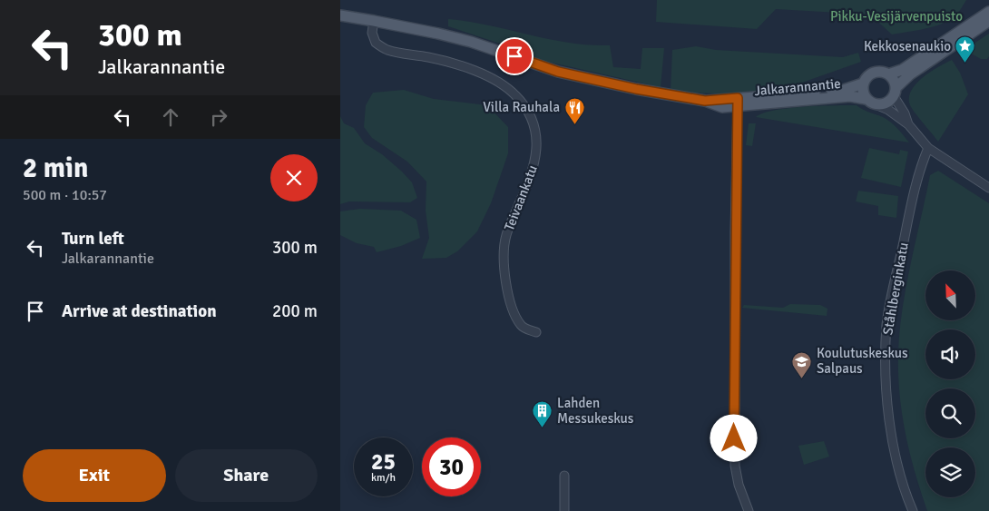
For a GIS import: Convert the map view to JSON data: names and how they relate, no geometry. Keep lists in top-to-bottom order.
{
  "streets": {
    "main road": ["Jalkarannantie"],
    "street": ["Teivaankatu", "Ståhlberginkatu"]
  },
  "crossings": [
    ["Jalkarannantie", "Teivaankatu"]
  ],
  "parks": ["Pikku-Vesijärvenpuisto"],
  "places": {
    "place": ["Kekkosenaukio"],
    "restaurant": ["Villa Rauhala"],
    "school or university": ["Koulutuskeskus Salpaus"],
    "building": ["Lahden Messukeskus"]
  },
  "north": "top left",
  "page": {
    "turn": ["300 m", "Jalkarannantie"],
    "heading": ["2 min", "500 m · 10:57"],
    "list": [
      {
        "name": "Turn left",
        "note": "Jalkarannantie",
        "value": "300 m"
      },
      {
        "name": "Arrive at destination",
        "value": "200 m"
      }
    ],
    "speed": "25 km/h",
    "limit": "30",
    "buttons": ["Exit", "Share"]
  }
}
